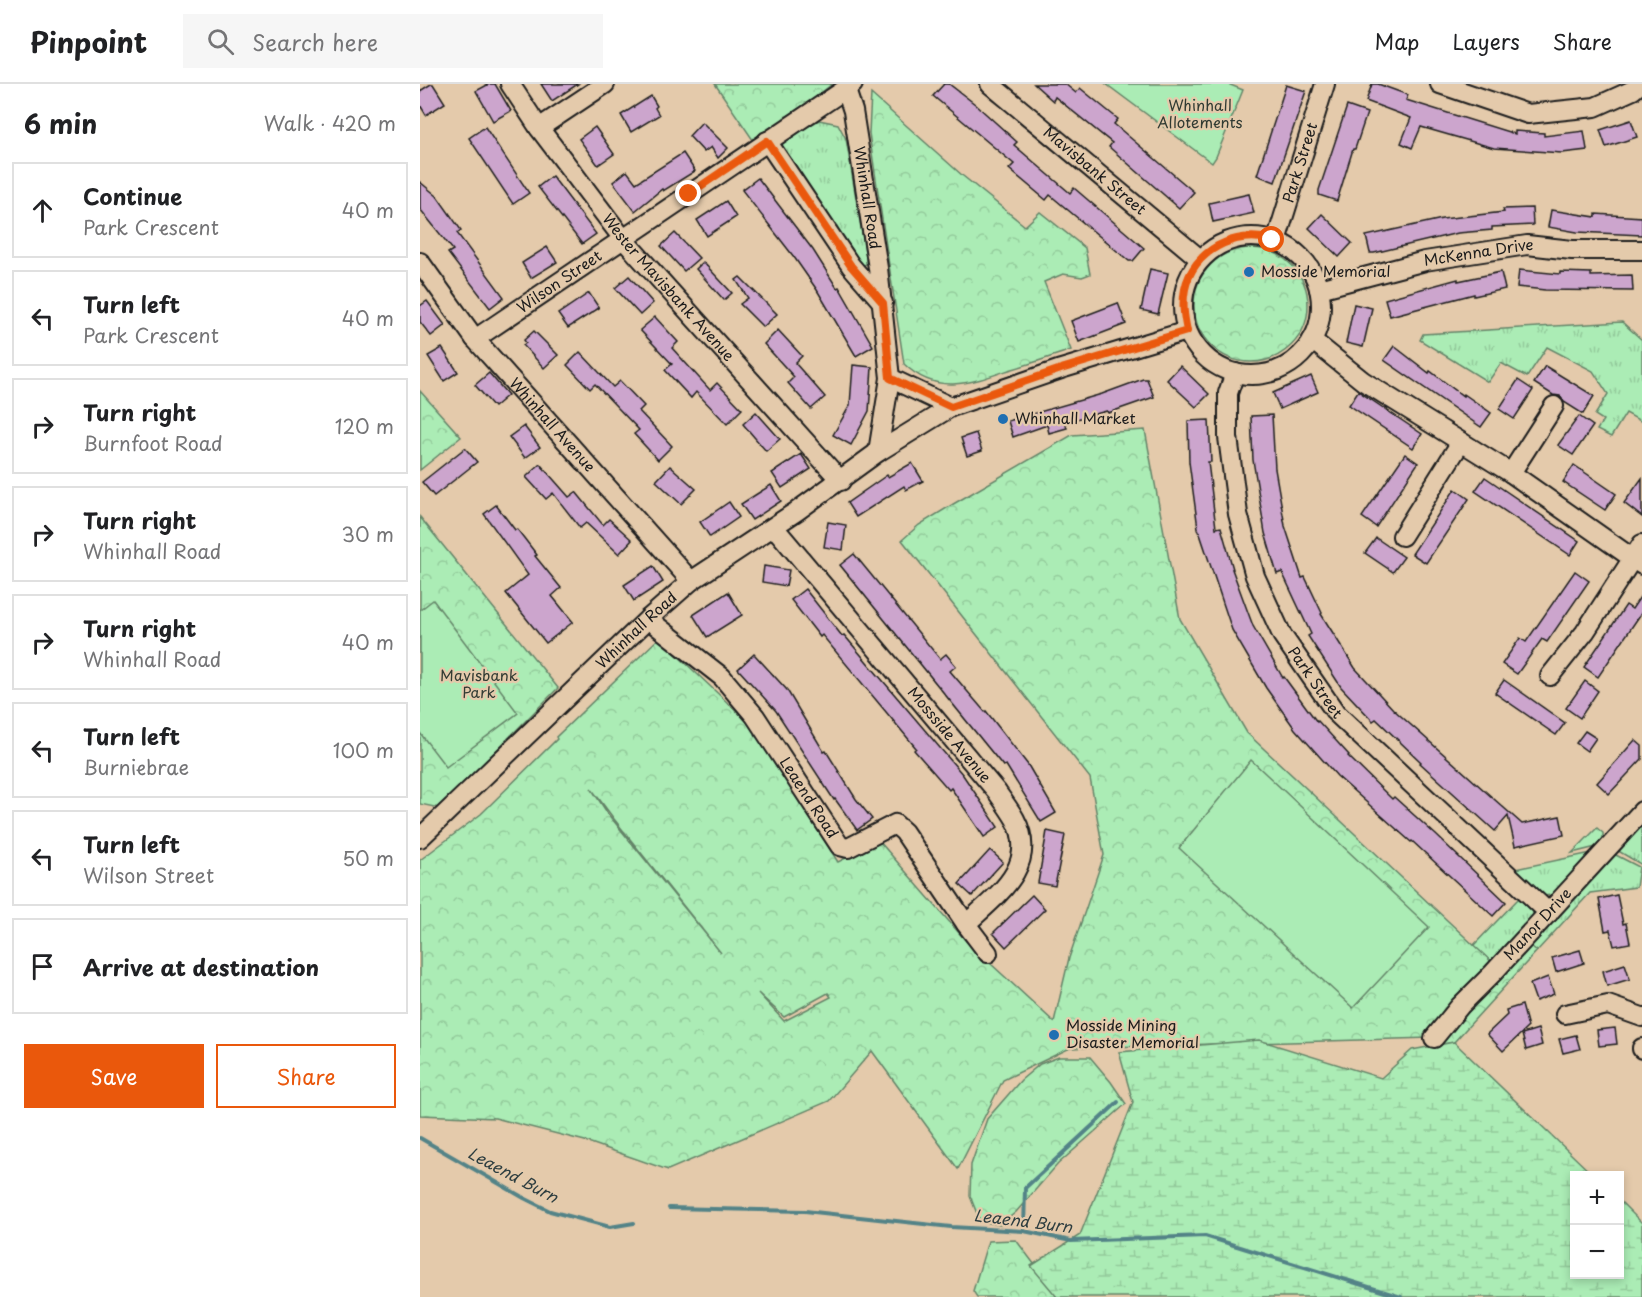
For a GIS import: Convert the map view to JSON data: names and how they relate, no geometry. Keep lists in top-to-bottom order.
{
  "streets": {
    "street": [
      "Park Street",
      "Mavisbank Street",
      "Whinhall Road",
      "McKenna Drive",
      "Wilson Street",
      "Wester Mavisbank Avenue",
      "Whinhall Avenue",
      "Mossside Avenue",
      "Leaend Road",
      "Manor Drive"
    ]
  },
  "crossings": [
    ["Park Street", "Mavisbank Street"],
    ["Park Street", "Whinhall Road"],
    ["Park Street", "McKenna Drive"],
    ["Park Street", "Manor Drive"],
    ["Mavisbank Street", "Whinhall Road"],
    ["Mavisbank Street", "McKenna Drive"],
    ["Whinhall Road", "McKenna Drive"],
    ["Whinhall Road", "Wilson Street"],
    ["Whinhall Road", "Wester Mavisbank Avenue"],
    ["Whinhall Road", "Whinhall Avenue"],
    ["Whinhall Road", "Mossside Avenue"],
    ["Whinhall Road", "Leaend Road"],
    ["Wilson Street", "Wester Mavisbank Avenue"],
    ["Wilson Street", "Whinhall Avenue"],
    ["Mossside Avenue", "Leaend Road"]
  ],
  "water": ["Leaend Burn"],
  "parks": ["Whinhall Allotements", "Mavisbank Park"],
  "places": ["Mosside Memorial", "Whinhall Market", "Mosside Mining Disaster Memorial"],
  "page": {
    "header": "Pinpoint",
    "search": "Search here",
    "nav": ["Map", "Layers", "Share"],
    "heading": ["6 min", "Walk · 420 m"],
    "list": [
      ["Continue", "Park Crescent", "40 m"],
      ["Turn left", "Park Crescent", "40 m"],
      ["Turn right", "Burnfoot Road", "120 m"],
      ["Turn right", "Whinhall Road", "30 m"],
      ["Turn right", "Whinhall Road", "40 m"],
      ["Turn left", "Burniebrae", "100 m"],
      ["Turn left", "Wilson Street", "50 m"],
      "Arrive at destination"
    ],
    "buttons": ["Save", "Share"],
    "map_buttons": ["+", "−"]
  }
}
